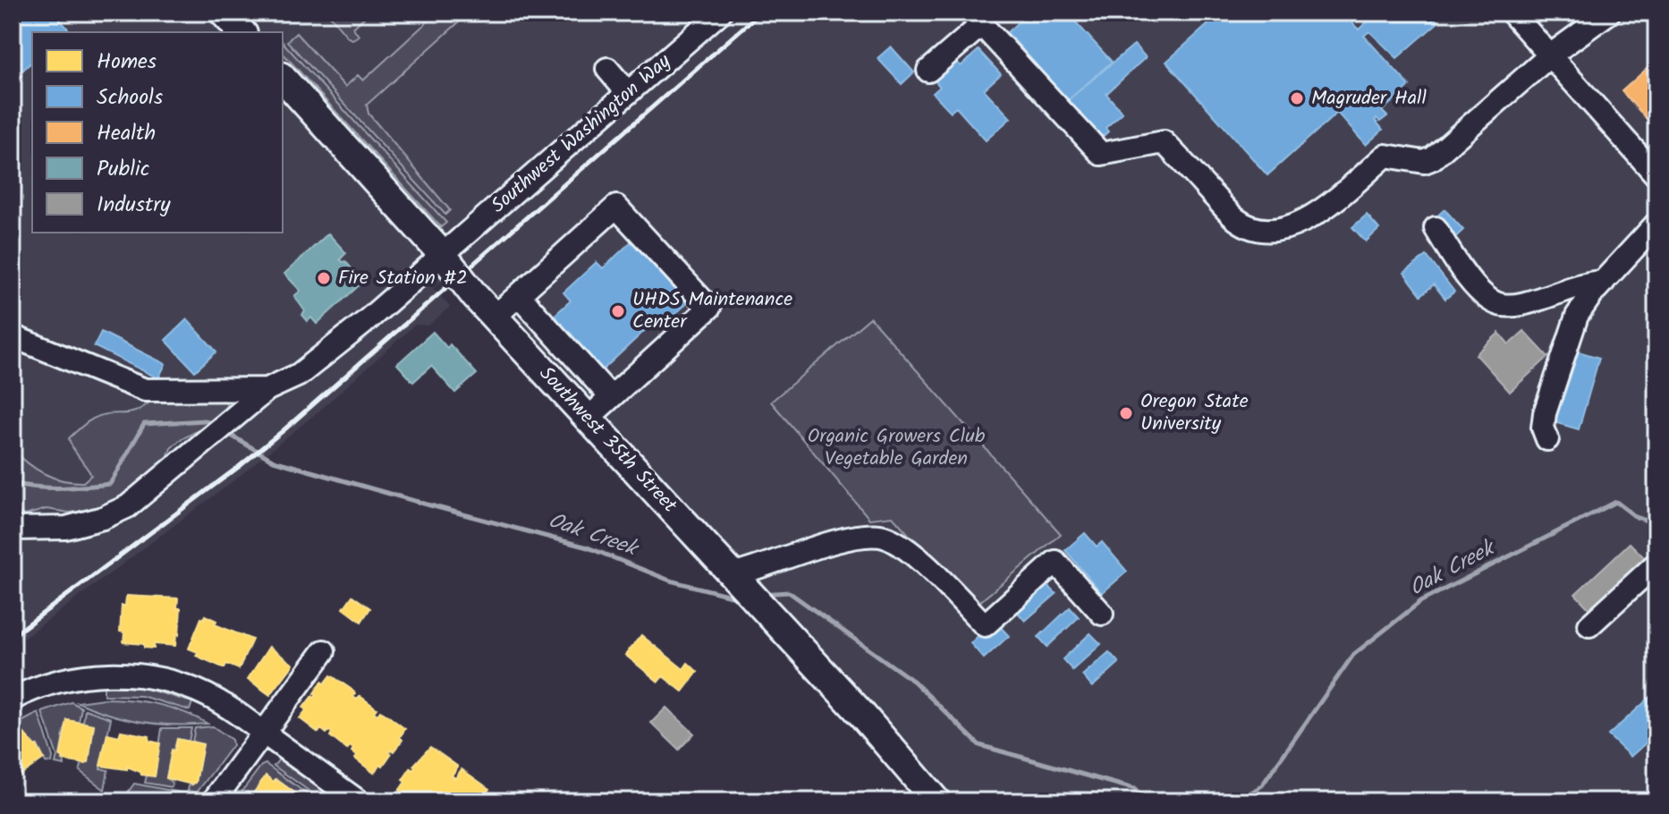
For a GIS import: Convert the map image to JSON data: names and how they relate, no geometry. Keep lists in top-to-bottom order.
{
  "streets": {
    "main road": ["Southwest 35th Street"],
    "street": ["Southwest Washington Way"]
  },
  "crossings": [
    ["Southwest Washington Way", "Southwest 35th Street"]
  ],
  "water": ["Oak Creek"],
  "parks": ["Organic Growers Club Vegetable Garden"],
  "places": [
    "Magruder Hall",
    "Fire Station #2",
    "UHDS Maintenance Center",
    "Oregon State University"
  ],
  "legend": [
    "Homes",
    "Schools",
    "Health",
    "Public",
    "Industry"
  ]
}
